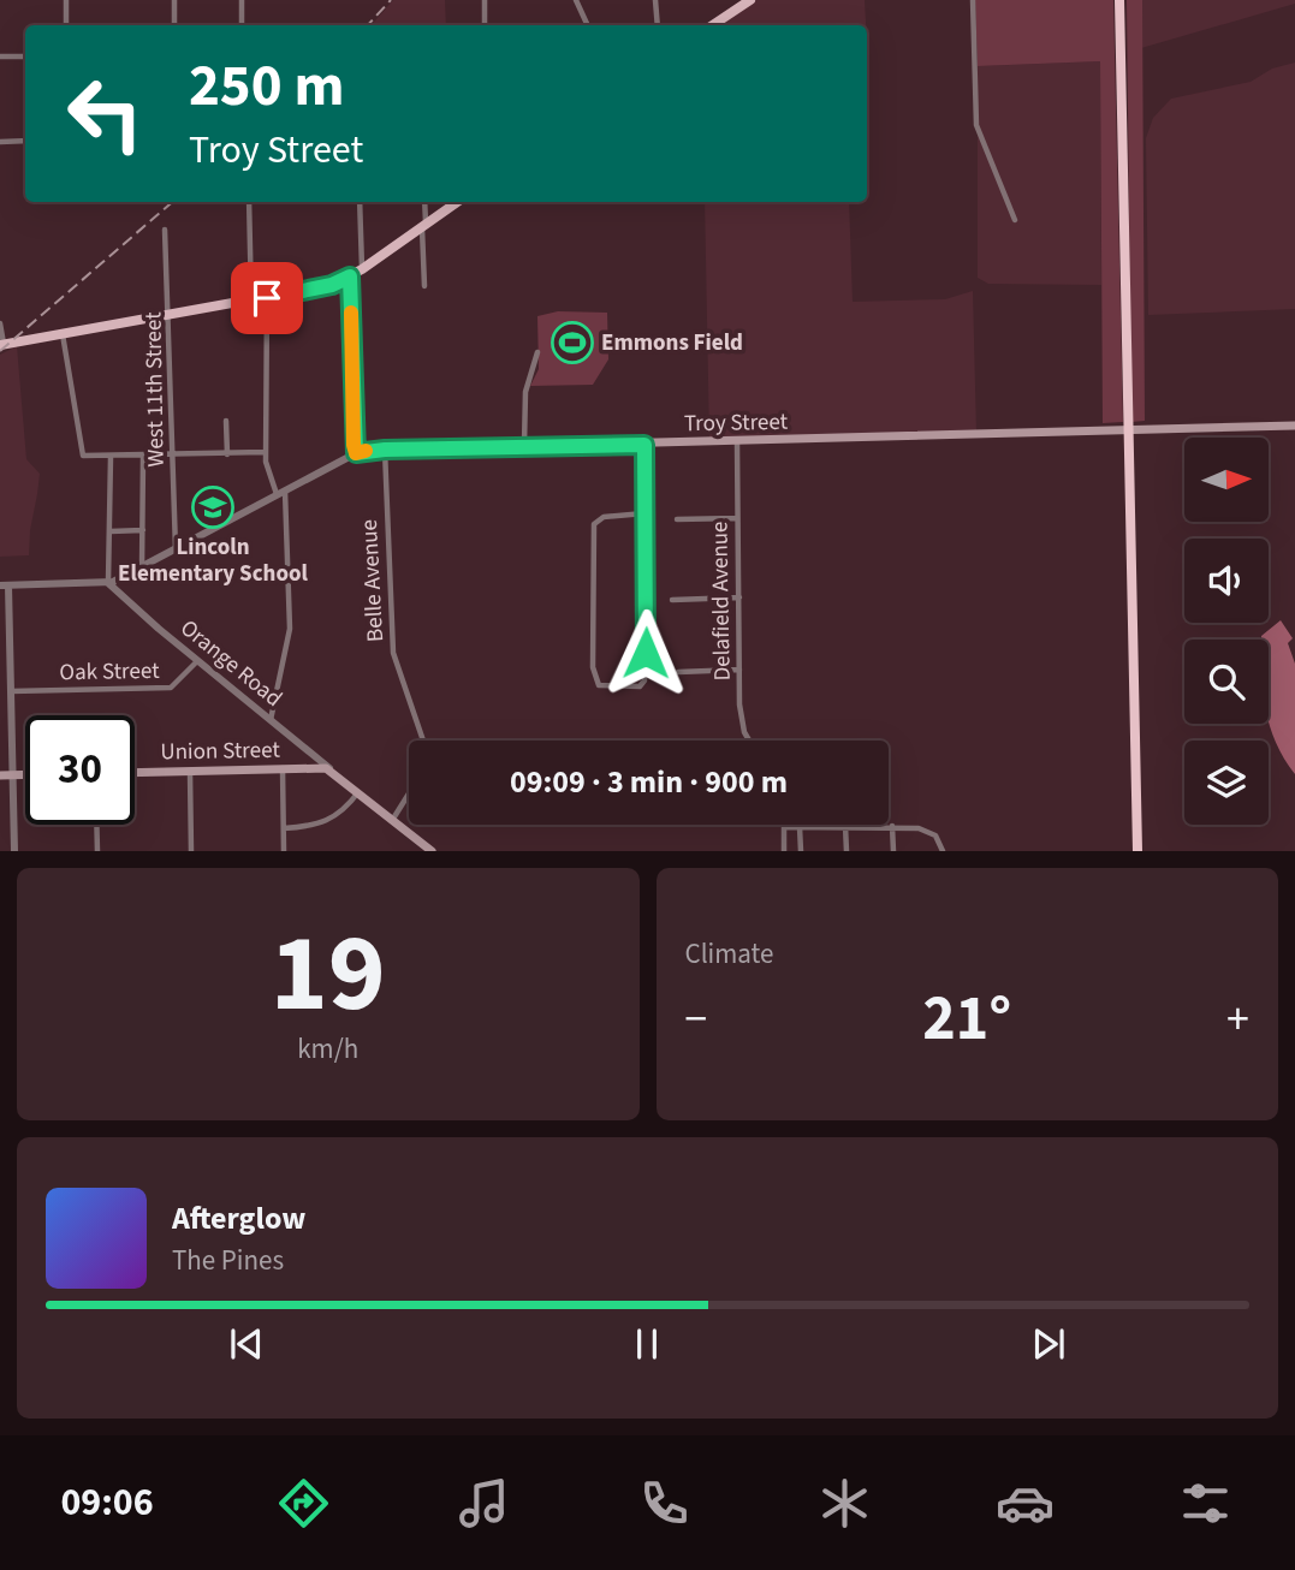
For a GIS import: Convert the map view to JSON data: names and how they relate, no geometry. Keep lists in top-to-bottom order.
{
  "streets": {
    "main road": ["Troy Street", "Orange Road", "Union Street"],
    "street": [
      "West 11th Street",
      "Belle Avenue",
      "Delafield Avenue",
      "Oak Street"
    ]
  },
  "crossings": [
    ["West 11th Street", "Troy Street"],
    ["Troy Street", "Belle Avenue"],
    ["Troy Street", "Delafield Avenue"],
    ["Troy Street", "Orange Road"],
    ["Orange Road", "Oak Street"],
    ["Orange Road", "Union Street"]
  ],
  "places": {
    "sports": ["Emmons Field"],
    "school or university": ["Lincoln Elementary School"]
  },
  "north": "right",
  "page": {
    "turn": ["250 m", "Troy Street"],
    "limit": "30",
    "trip": "09:09 · 3 min · 900 m",
    "tile": [
      ["19", "km/h"],
      "Climate"
    ],
    "heat": ["−", "21°", "+"],
    "song": ["Afterglow", "The Pines"],
    "tabs": "09:06"
  }
}
